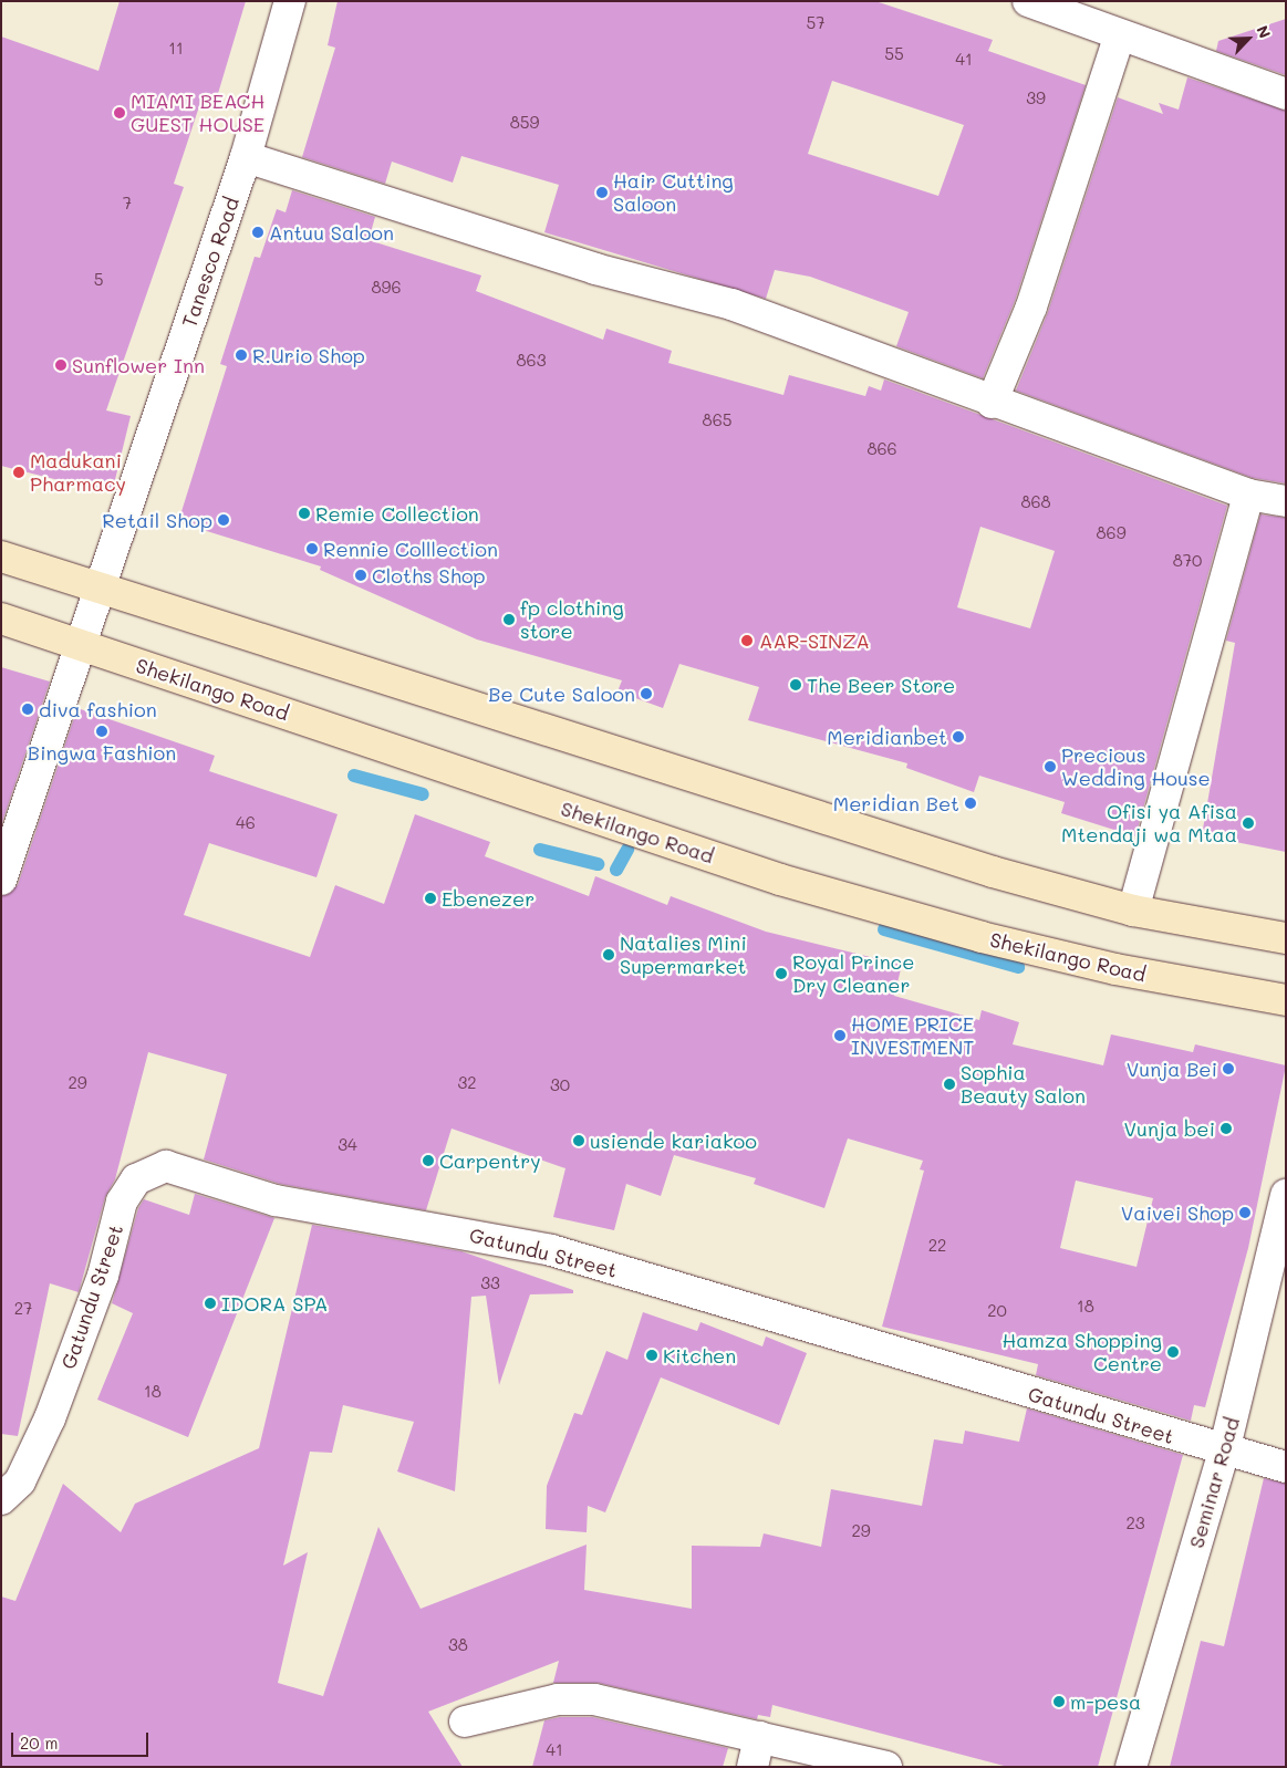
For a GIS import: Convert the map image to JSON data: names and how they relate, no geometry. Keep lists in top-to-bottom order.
{
  "streets": {
    "main road": ["Shekilango Road"],
    "street": ["Tanesco Road", "Gatundu Street", "Seminar Road"]
  },
  "crossings": [
    ["Tanesco Road", "Shekilango Road"],
    ["Gatundu Street", "Seminar Road"]
  ],
  "places": [
    "MIAMI BEACH GUEST HOUSE",
    "Hair Cutting Saloon",
    "Antuu Saloon",
    "R.Urio Shop",
    "Sunflower Inn",
    "Madukani Pharmacy",
    "Remie Collection",
    "Retail Shop",
    "Rennie Colllection",
    "Cloths Shop",
    "fp clothing store",
    "AAR-SINZA",
    "The Beer Store",
    "Be Cute Saloon",
    "diva fashion",
    "Bingwa Fashion",
    "Meridianbet",
    "Precious Wedding House",
    "Meridian Bet",
    "Ofisi ya Afisa Mtendaji wa Mtaa",
    "Ebenezer",
    "Natalies Mini Supermarket",
    "Royal Prince Dry Cleaner",
    "HOME PRICE INVESTMENT",
    "Vunja Bei",
    "Sophia Beauty Salon",
    "Vunja bei",
    "usiende kariakoo",
    "Carpentry",
    "Vaivei Shop",
    "IDORA SPA",
    "Hamza Shopping Centre",
    "Kitchen",
    "m-pesa"
  ],
  "house_numbers": [
    "57",
    "11",
    "55",
    "41",
    "39",
    "859",
    "7",
    "5",
    "896",
    "863",
    "865",
    "866",
    "868",
    "869",
    "870",
    "46",
    "29",
    "32",
    "30",
    "34",
    "22",
    "33",
    "18",
    "27",
    "20",
    "18",
    "23",
    "29",
    "38",
    "41"
  ],
  "scale_bar": "20 m",
  "north": "top right"
}
